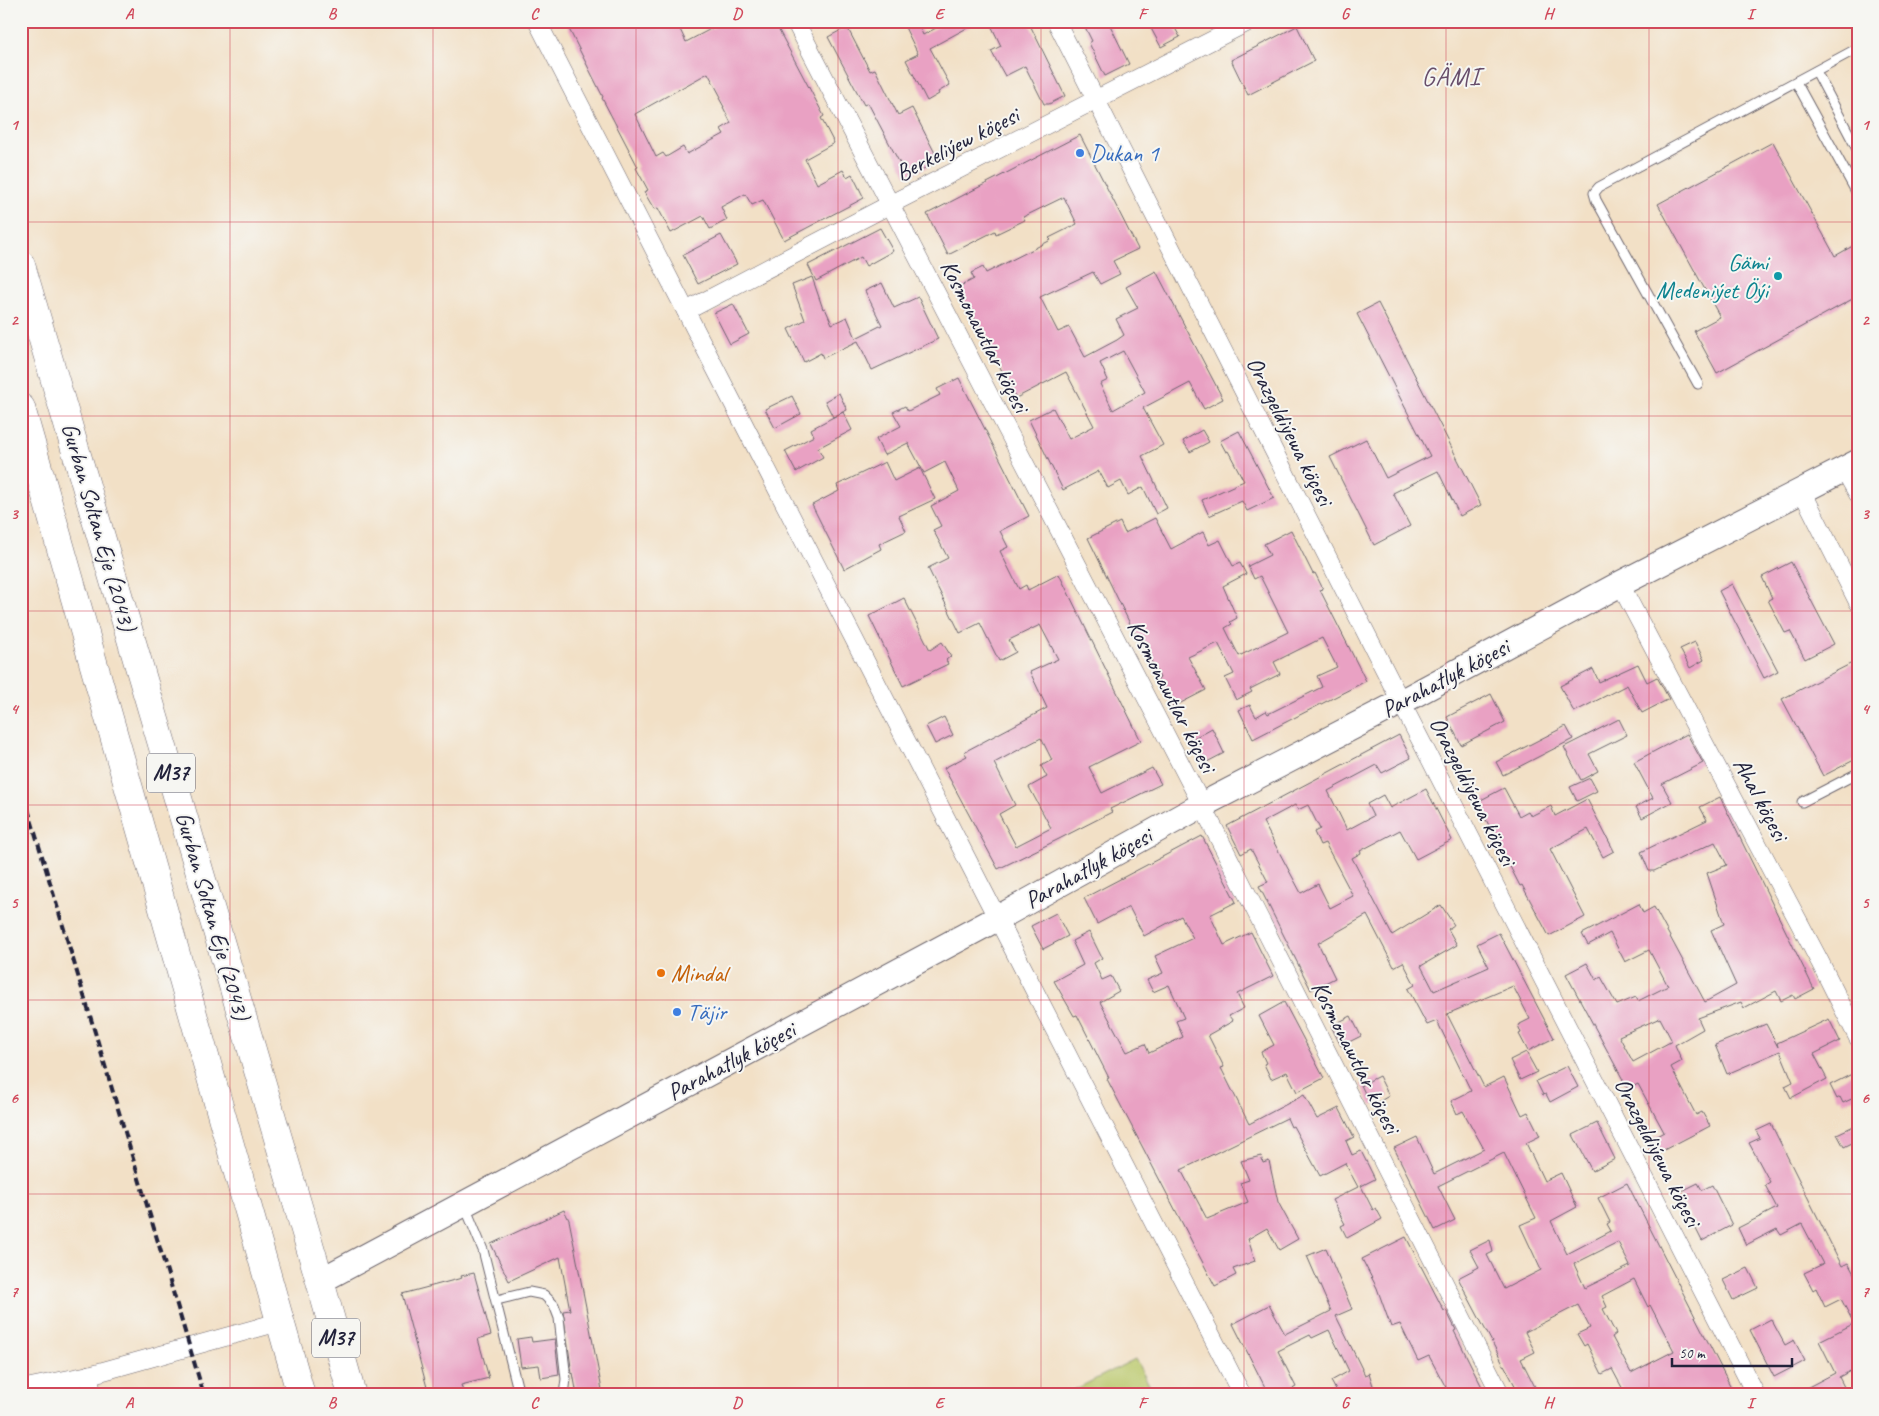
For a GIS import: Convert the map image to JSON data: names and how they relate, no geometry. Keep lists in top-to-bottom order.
{
  "streets": {
    "highway": ["Gurban Soltan Eje (2043)", "M37"],
    "street": [
      "Berkeliýew köçesi",
      "Kosmonawtlar köçesi",
      "Orazgeldiýewa köçesi",
      "Parahatlyk köçesi",
      "Ahal köçesi"
    ]
  },
  "crossings": [
    ["Berkeliýew köçesi", "Kosmonawtlar köçesi"],
    ["Berkeliýew köçesi", "Orazgeldiýewa köçesi"],
    ["Kosmonawtlar köçesi", "Parahatlyk köçesi"],
    ["Orazgeldiýewa köçesi", "Parahatlyk köçesi"],
    ["Gurban Soltan Eje (2043)", "Parahatlyk köçesi"],
    ["Parahatlyk köçesi", "Ahal köçesi"]
  ],
  "districts": ["GÄMI"],
  "places": [
    "Dukan 1",
    "Gämi Medeniýet Öýi",
    "Mindal",
    "Täjir"
  ],
  "scale_bar": "50 m",
  "grid": {
    "columns": [
      "A",
      "B",
      "C",
      "D",
      "E",
      "F",
      "G",
      "H",
      "I"
    ],
    "rows": [
      "1",
      "2",
      "3",
      "4",
      "5",
      "6",
      "7"
    ]
  }
}
